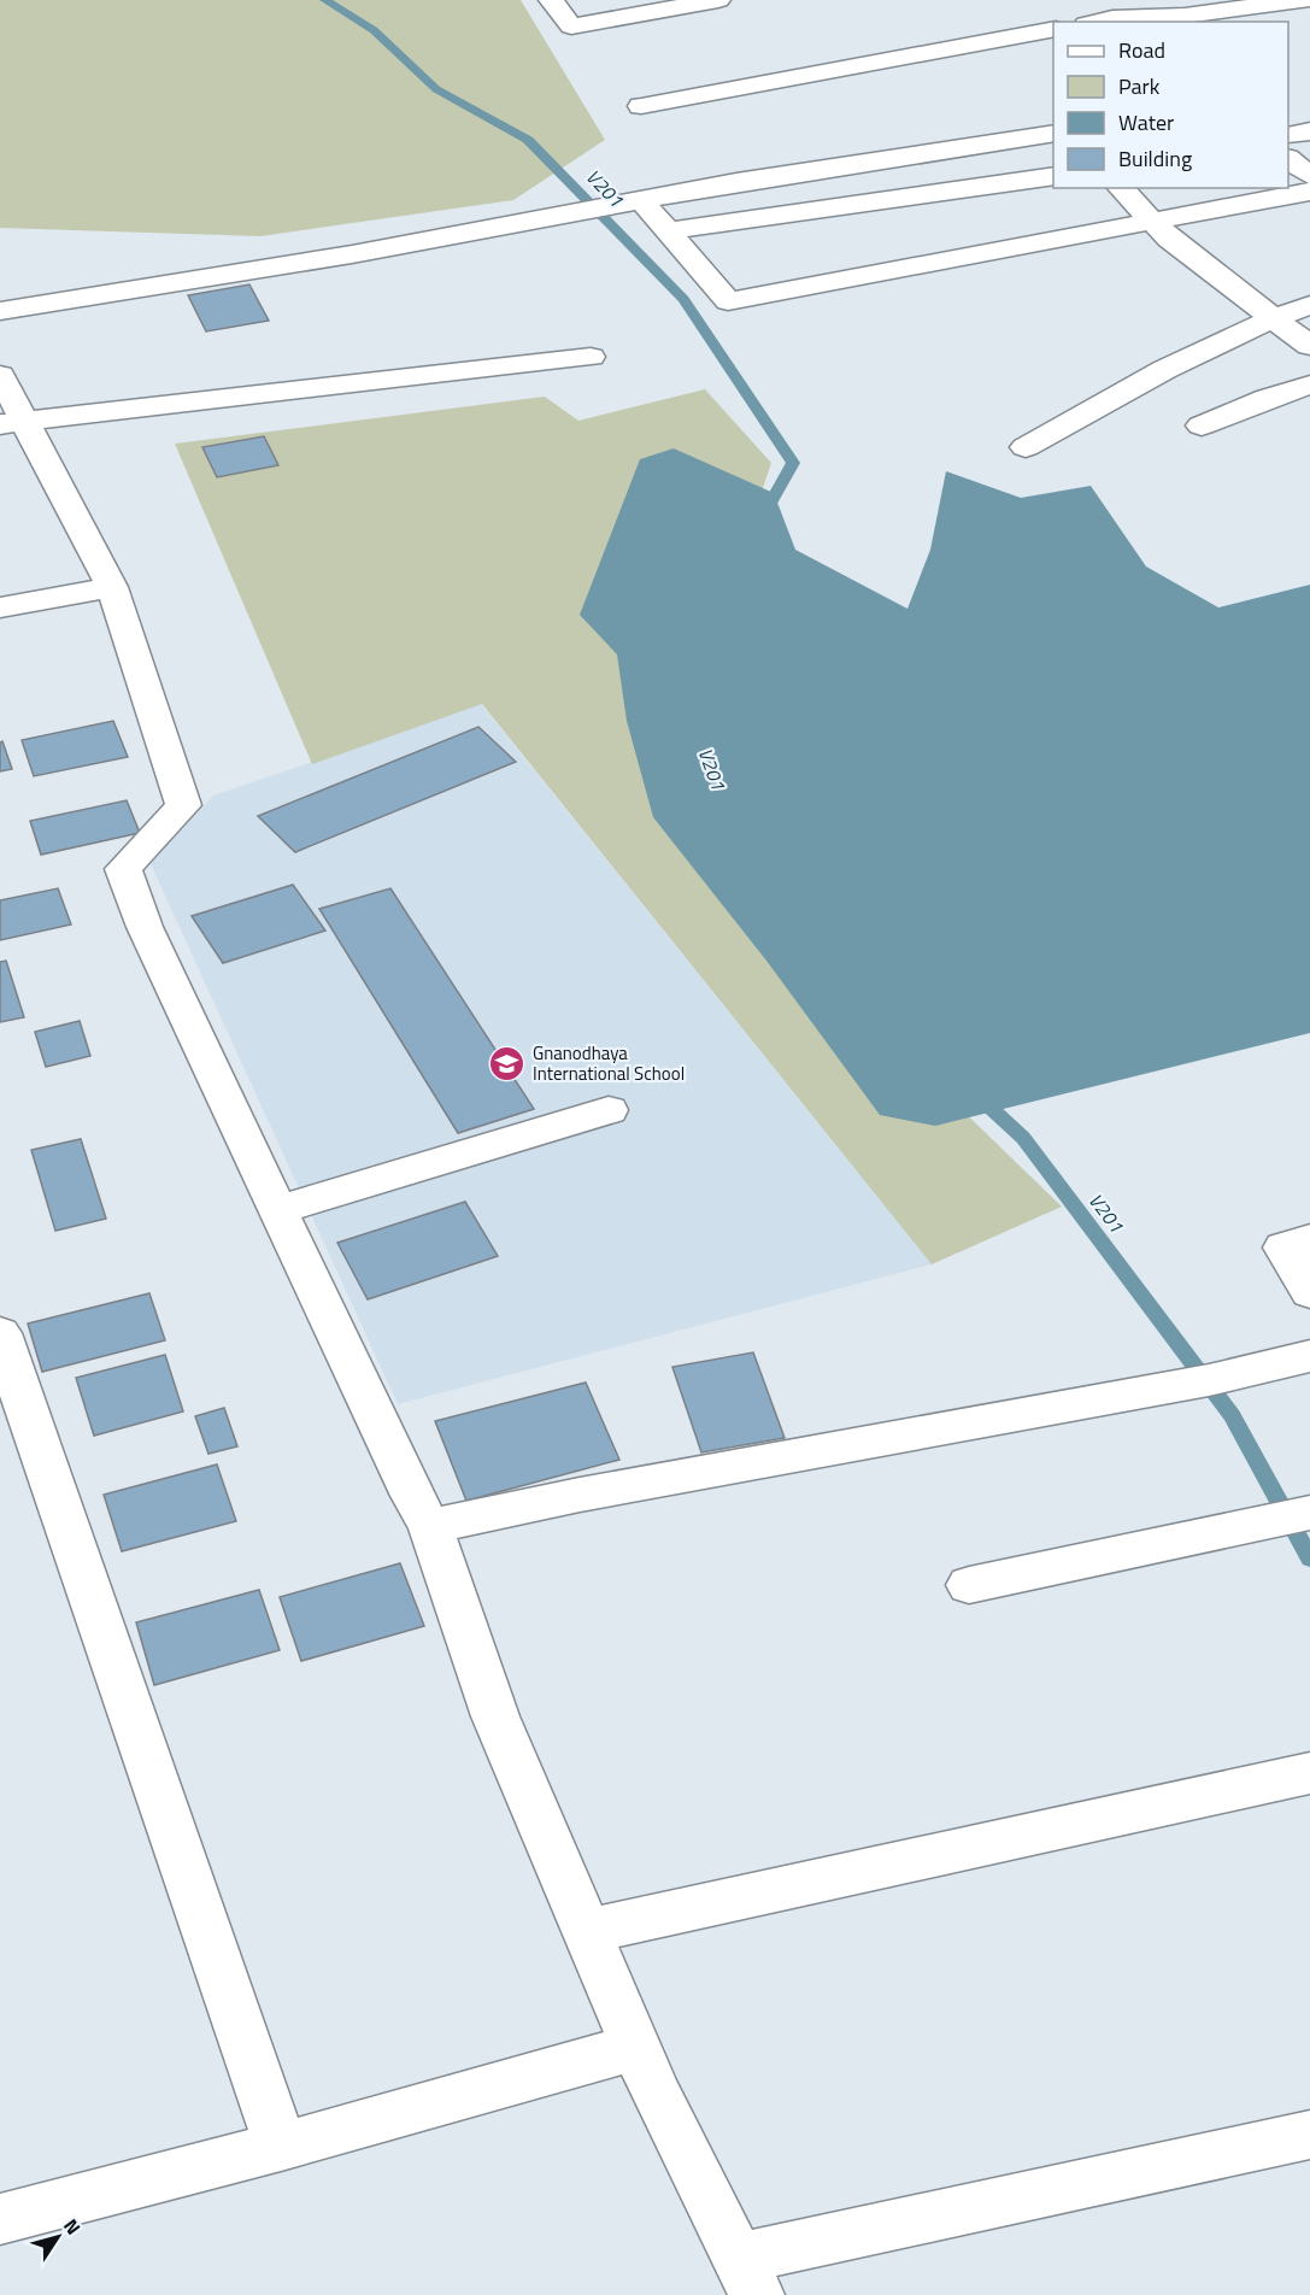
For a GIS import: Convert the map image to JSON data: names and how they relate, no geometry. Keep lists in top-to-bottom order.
{
  "water": ["V201"],
  "places": {
    "school or university": ["Gnanodhaya International School"]
  },
  "legend": [
    "Road",
    "Park",
    "Water",
    "Building"
  ],
  "north": "top right"
}
